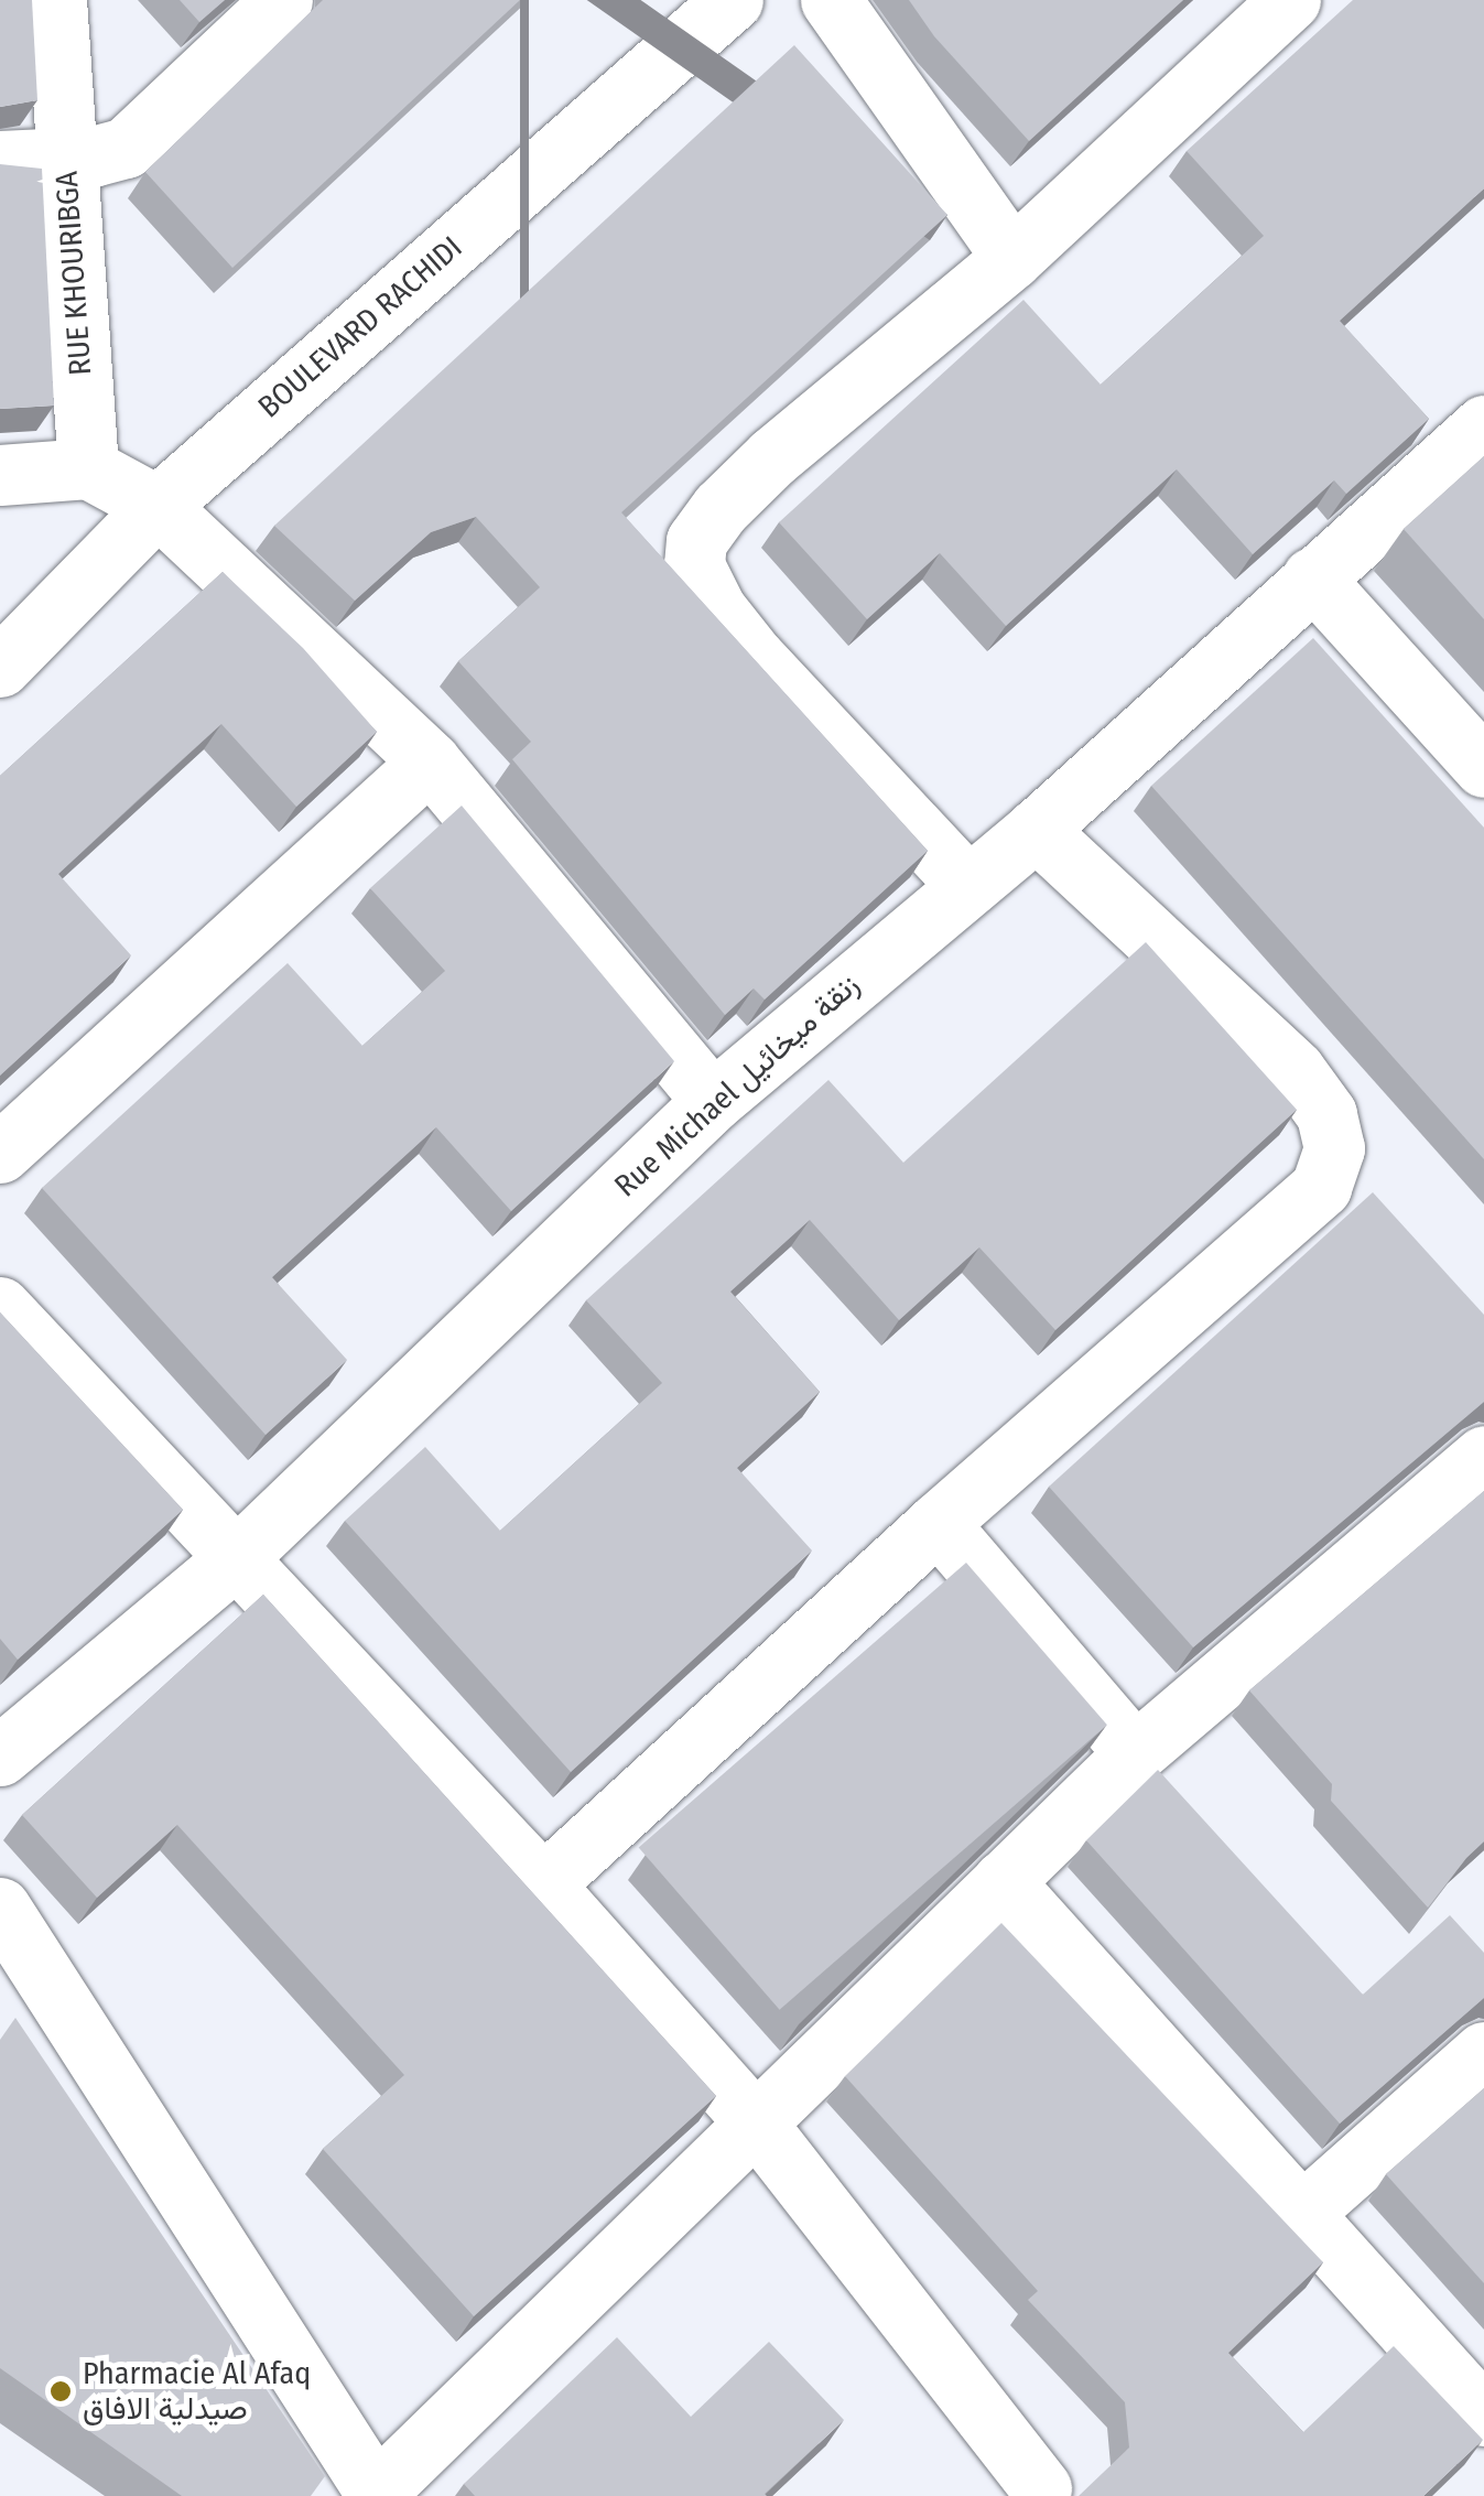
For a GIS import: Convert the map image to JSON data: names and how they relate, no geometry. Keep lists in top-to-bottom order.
{
  "streets": {
    "street": ["RUE KHOURIBGA", "BOULEVARD RACHIDI", "Rue Michael زنقة ميخائيل"]
  },
  "places": ["Pharmacie Al Afaq صيدلية الافاق"]
}
